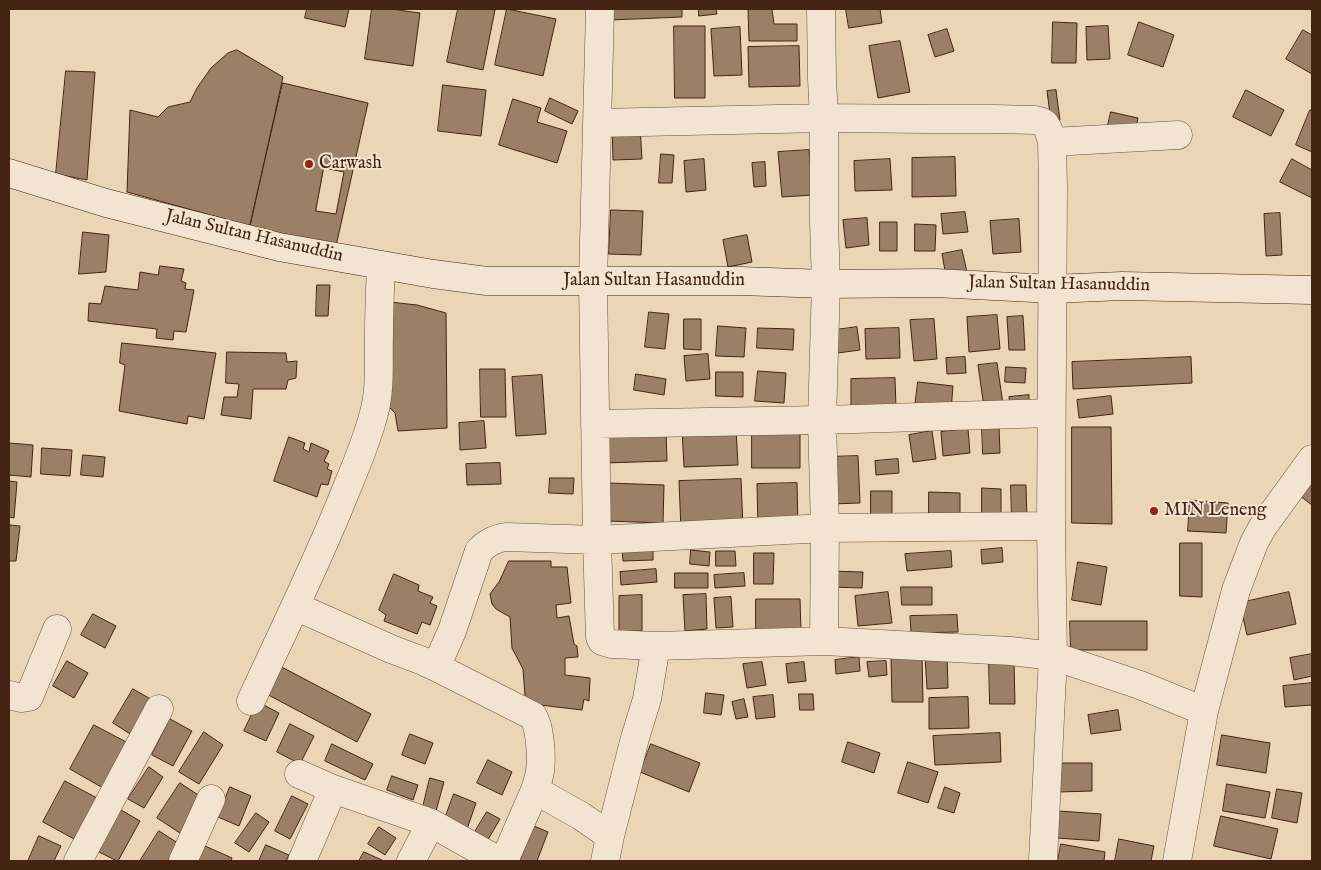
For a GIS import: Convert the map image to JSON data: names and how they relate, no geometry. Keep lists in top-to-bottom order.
{
  "streets": {
    "street": ["Jalan Sultan Hasanuddin"]
  },
  "places": ["Carwash", "MIN Leneng"]
}
